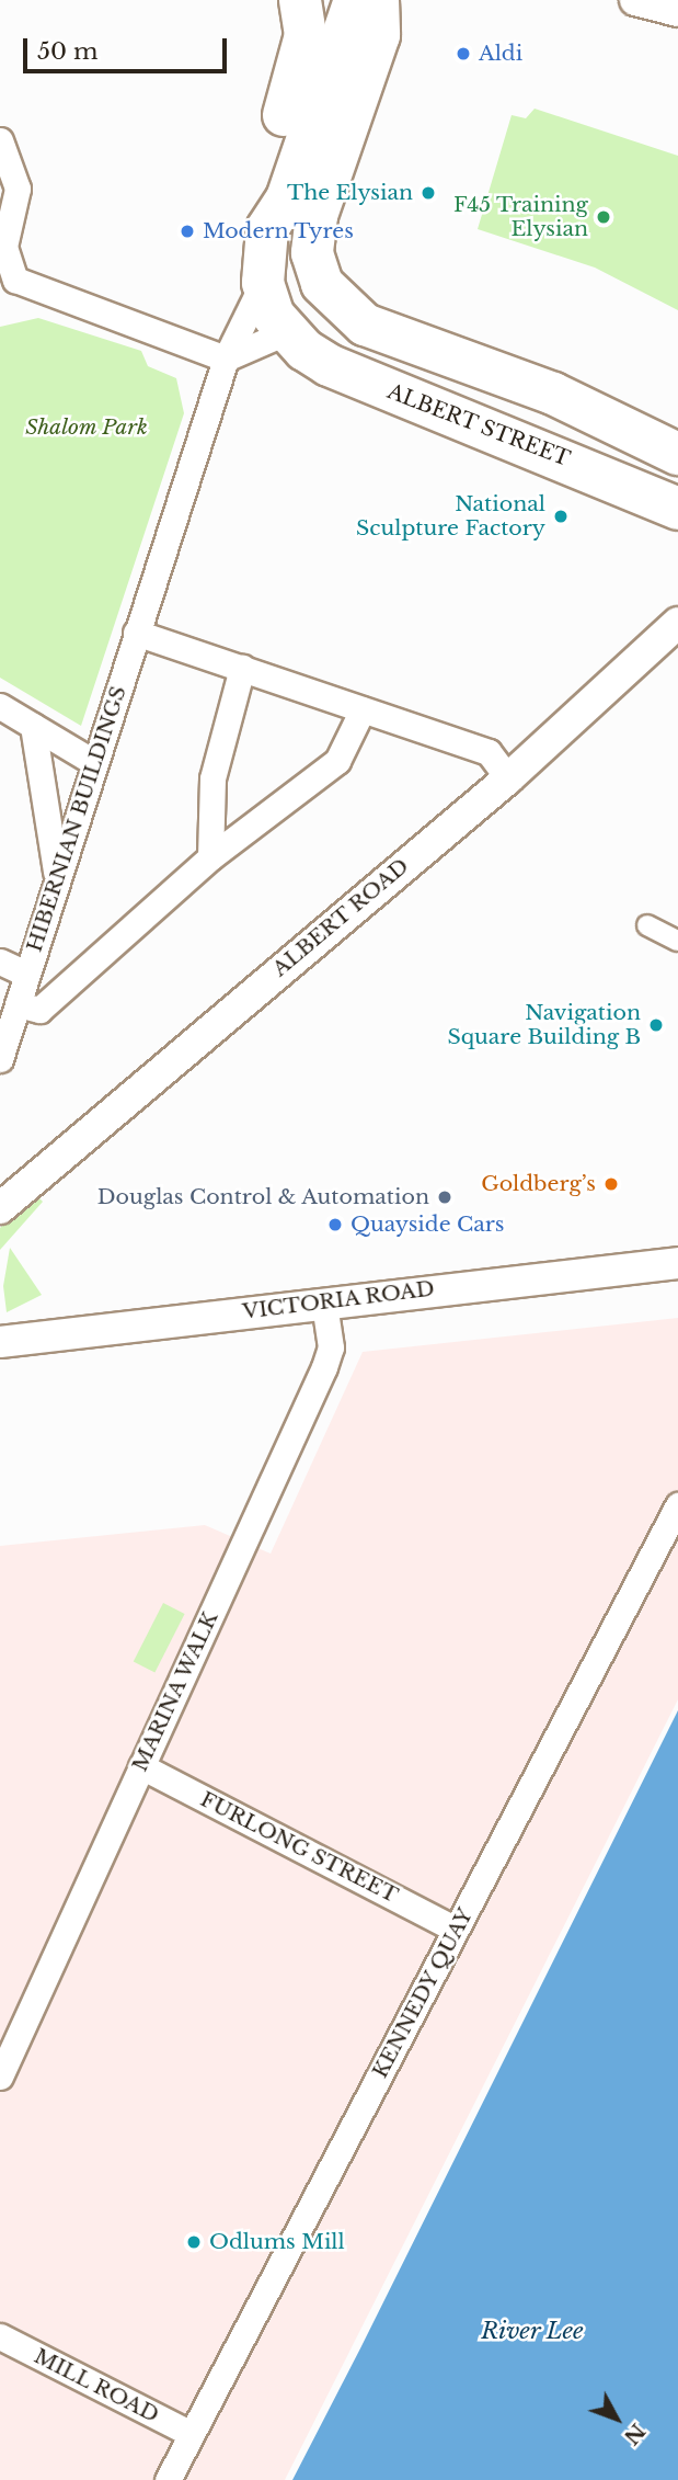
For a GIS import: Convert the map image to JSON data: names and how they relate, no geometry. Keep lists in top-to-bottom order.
{
  "streets": {
    "highway": ["ALBERT STREET"],
    "street": [
      "HIBERNIAN BUILDINGS",
      "ALBERT ROAD",
      "VICTORIA ROAD",
      "MARINA WALK",
      "FURLONG STREET",
      "KENNEDY QUAY",
      "MILL ROAD"
    ]
  },
  "crossings": [
    ["VICTORIA ROAD", "MARINA WALK"],
    ["MARINA WALK", "FURLONG STREET"],
    ["FURLONG STREET", "KENNEDY QUAY"],
    ["KENNEDY QUAY", "MILL ROAD"]
  ],
  "water": ["River Lee"],
  "parks": ["Shalom Park"],
  "places": [
    "Aldi",
    "The Elysian",
    "F45 Training Elysian",
    "Modern Tyres",
    "National Sculpture Factory",
    "Navigation Square Building B",
    "Goldberg’s",
    "Douglas Control & Automation",
    "Quayside Cars",
    "Odlums Mill"
  ],
  "scale_bar": "50 m",
  "north": "bottom right"
}
